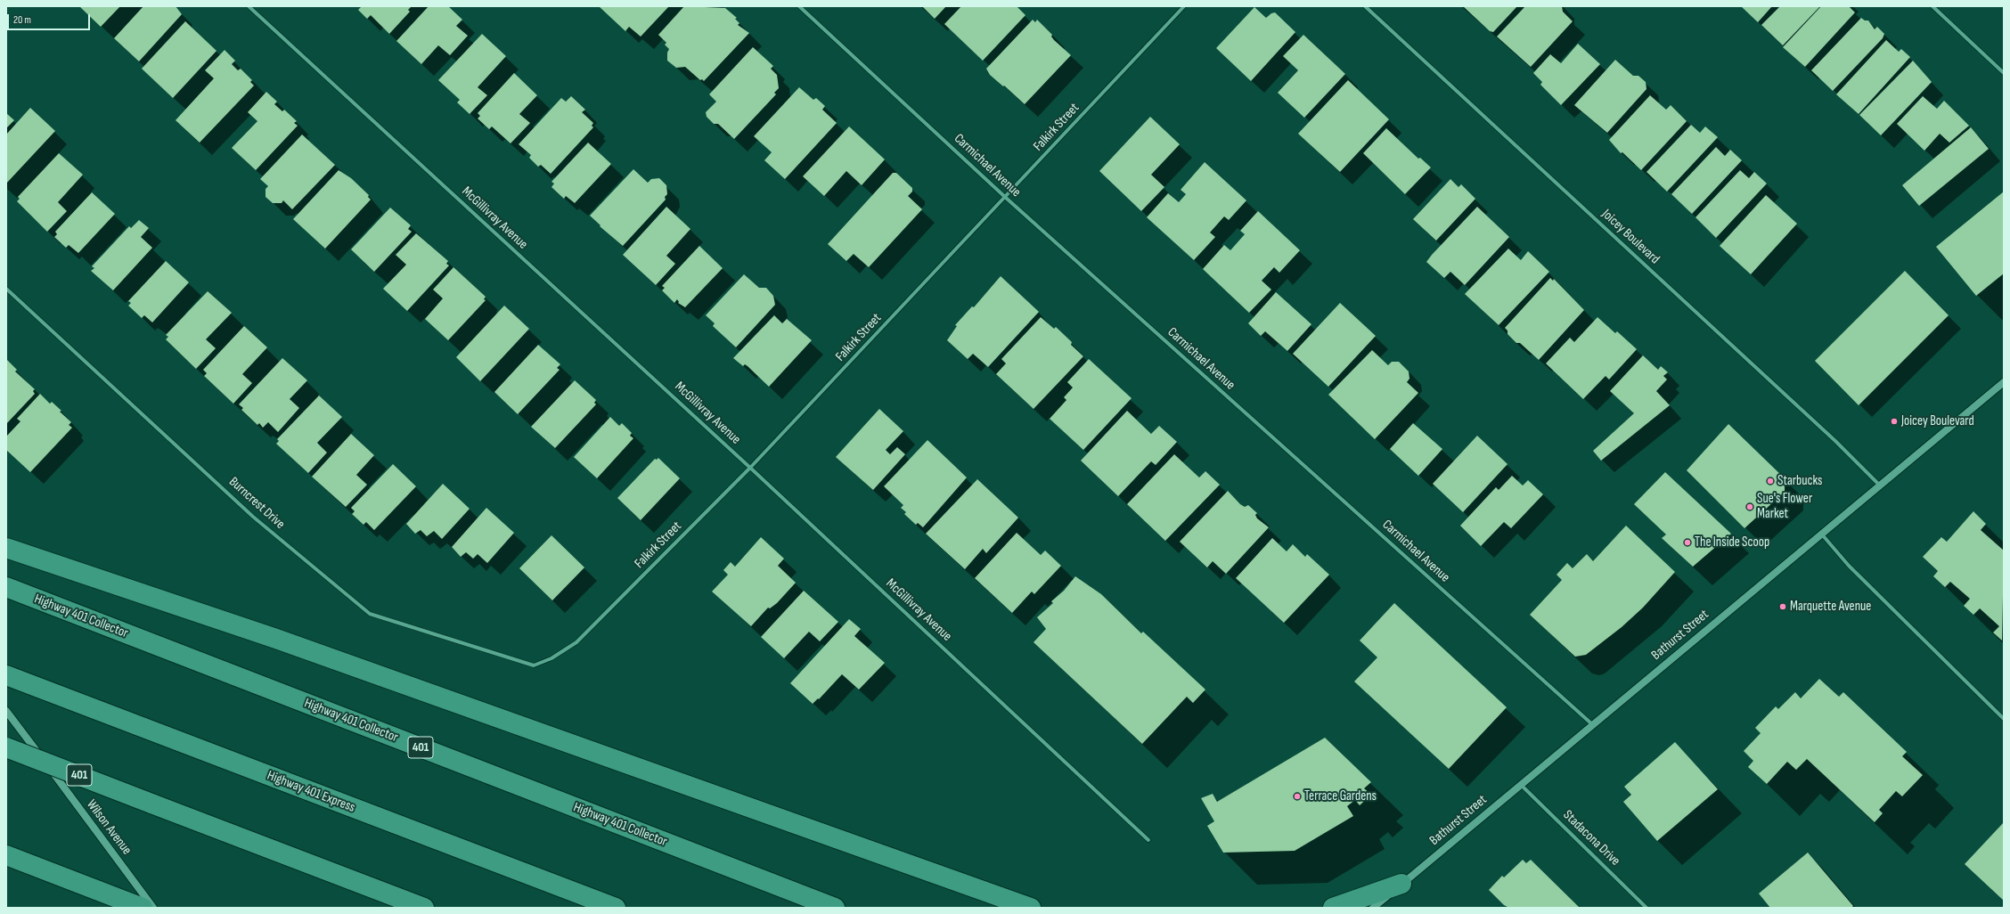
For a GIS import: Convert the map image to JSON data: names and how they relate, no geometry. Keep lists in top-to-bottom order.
{
  "streets": {
    "highway": ["Highway 401 Collector", "401", "Highway 401 Express"],
    "main road": ["Bathurst Street", "Wilson Avenue"],
    "street": [
      "Falkirk Street",
      "Carmichael Avenue",
      "McGillivray Avenue",
      "Joicey Boulevard",
      "Burncrest Drive",
      "Stadacona Drive"
    ]
  },
  "crossings": [
    ["Falkirk Street", "Carmichael Avenue"],
    ["Falkirk Street", "McGillivray Avenue"],
    ["Falkirk Street", "Burncrest Drive"],
    ["Carmichael Avenue", "Bathurst Street"],
    ["Joicey Boulevard", "Bathurst Street"],
    ["Bathurst Street", "Stadacona Drive"]
  ],
  "places": [
    "Joicey Boulevard",
    "Starbucks",
    "Sue's Flower Market",
    "The Inside Scoop",
    "Marquette Avenue",
    "Terrace Gardens"
  ],
  "scale_bar": "20 m"
}
